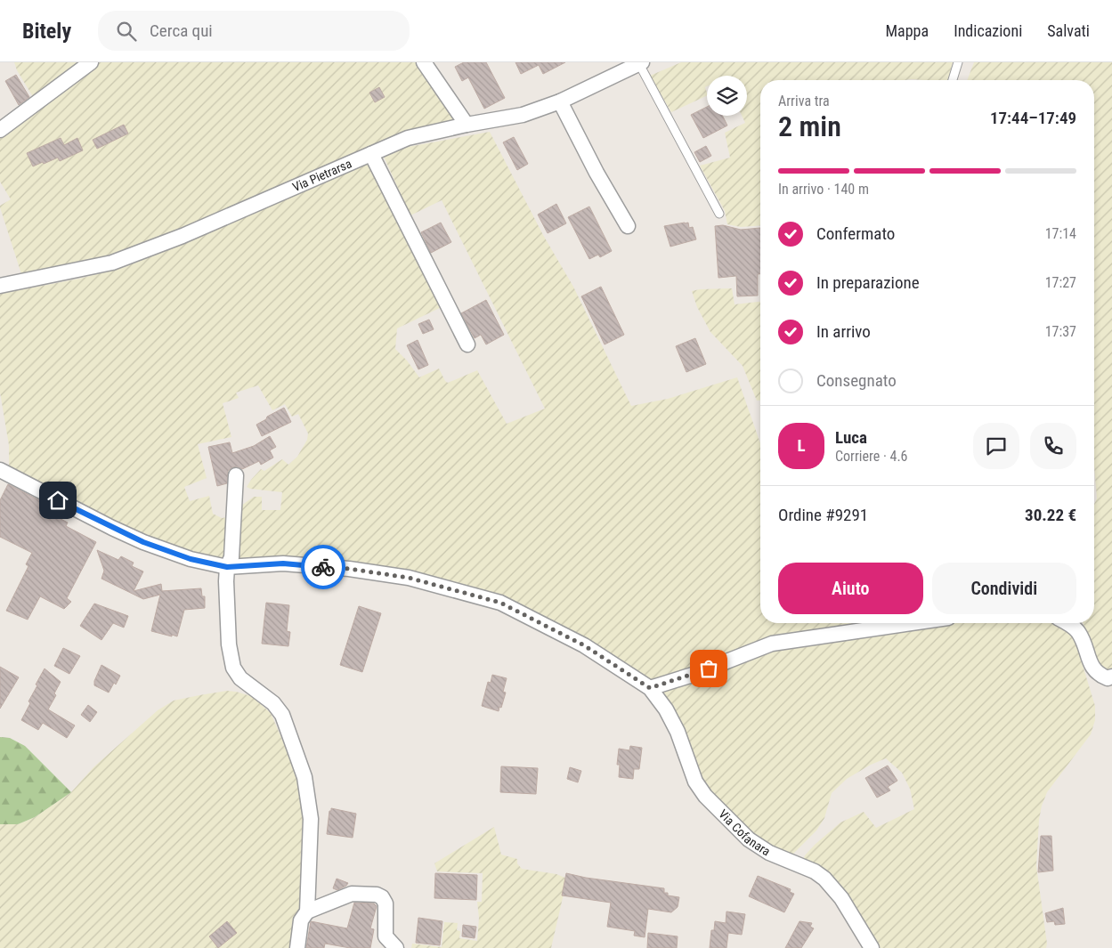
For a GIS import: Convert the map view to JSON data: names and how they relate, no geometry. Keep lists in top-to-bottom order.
{
  "streets": {
    "street": ["Via Pietrarsa", "Via Cofanara"]
  },
  "page": {
    "header": "Bitely",
    "search": "Cerca qui",
    "nav": ["Mappa", "Indicazioni", "Salvati"],
    "heading": ["2 min", "Arriva tra", "17:44–17:49"],
    "panel": [
      "Luca",
      "Corriere · 4.6",
      "Ordine #9291",
      "30.22 €"
    ],
    "bar": "In arrivo · 140 m",
    "list": [
      ["Confermato", "17:14"],
      ["In preparazione", "17:27"],
      ["In arrivo", "17:37"],
      "Consegnato"
    ],
    "round": "L",
    "buttons": ["Aiuto", "Condividi"]
  }
}
